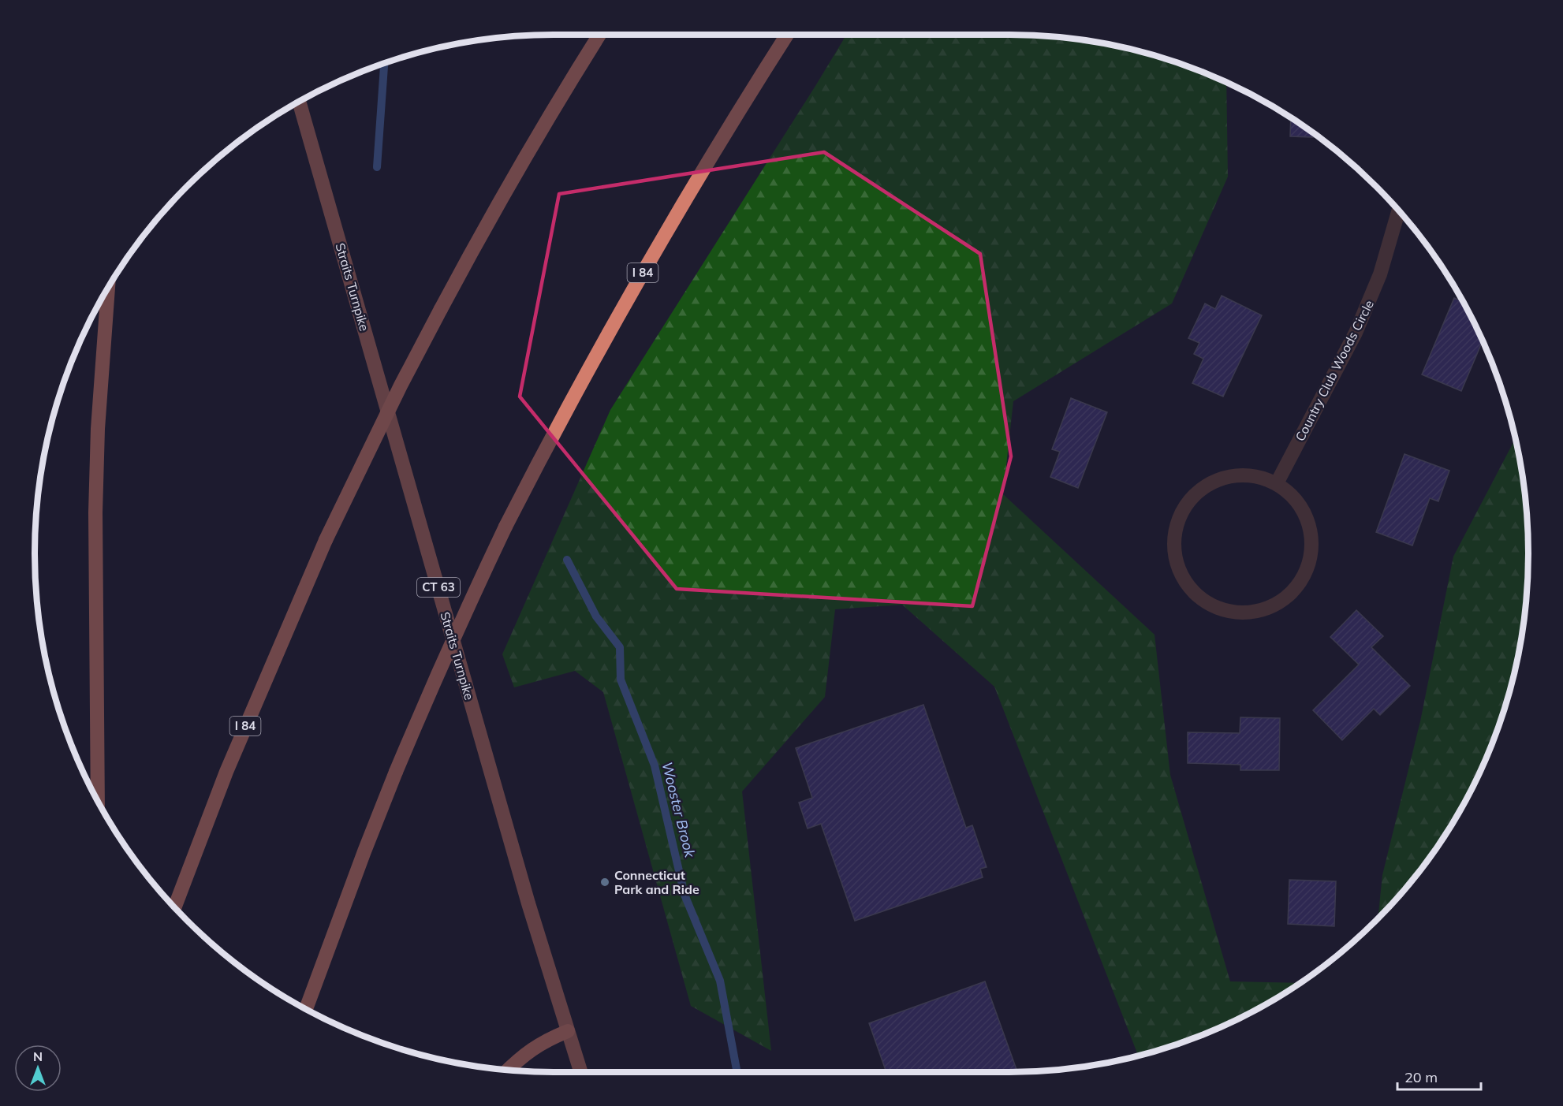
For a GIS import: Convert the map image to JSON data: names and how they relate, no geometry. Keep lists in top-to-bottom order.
{
  "streets": {
    "highway": ["I 84"],
    "main road": ["Straits Turnpike", "CT 63"],
    "street": ["Country Club Woods Circle"]
  },
  "water": ["Wooster Brook"],
  "places": ["Connecticut Park and Ride"],
  "scale_bar": "20 m",
  "north": "top"
}
